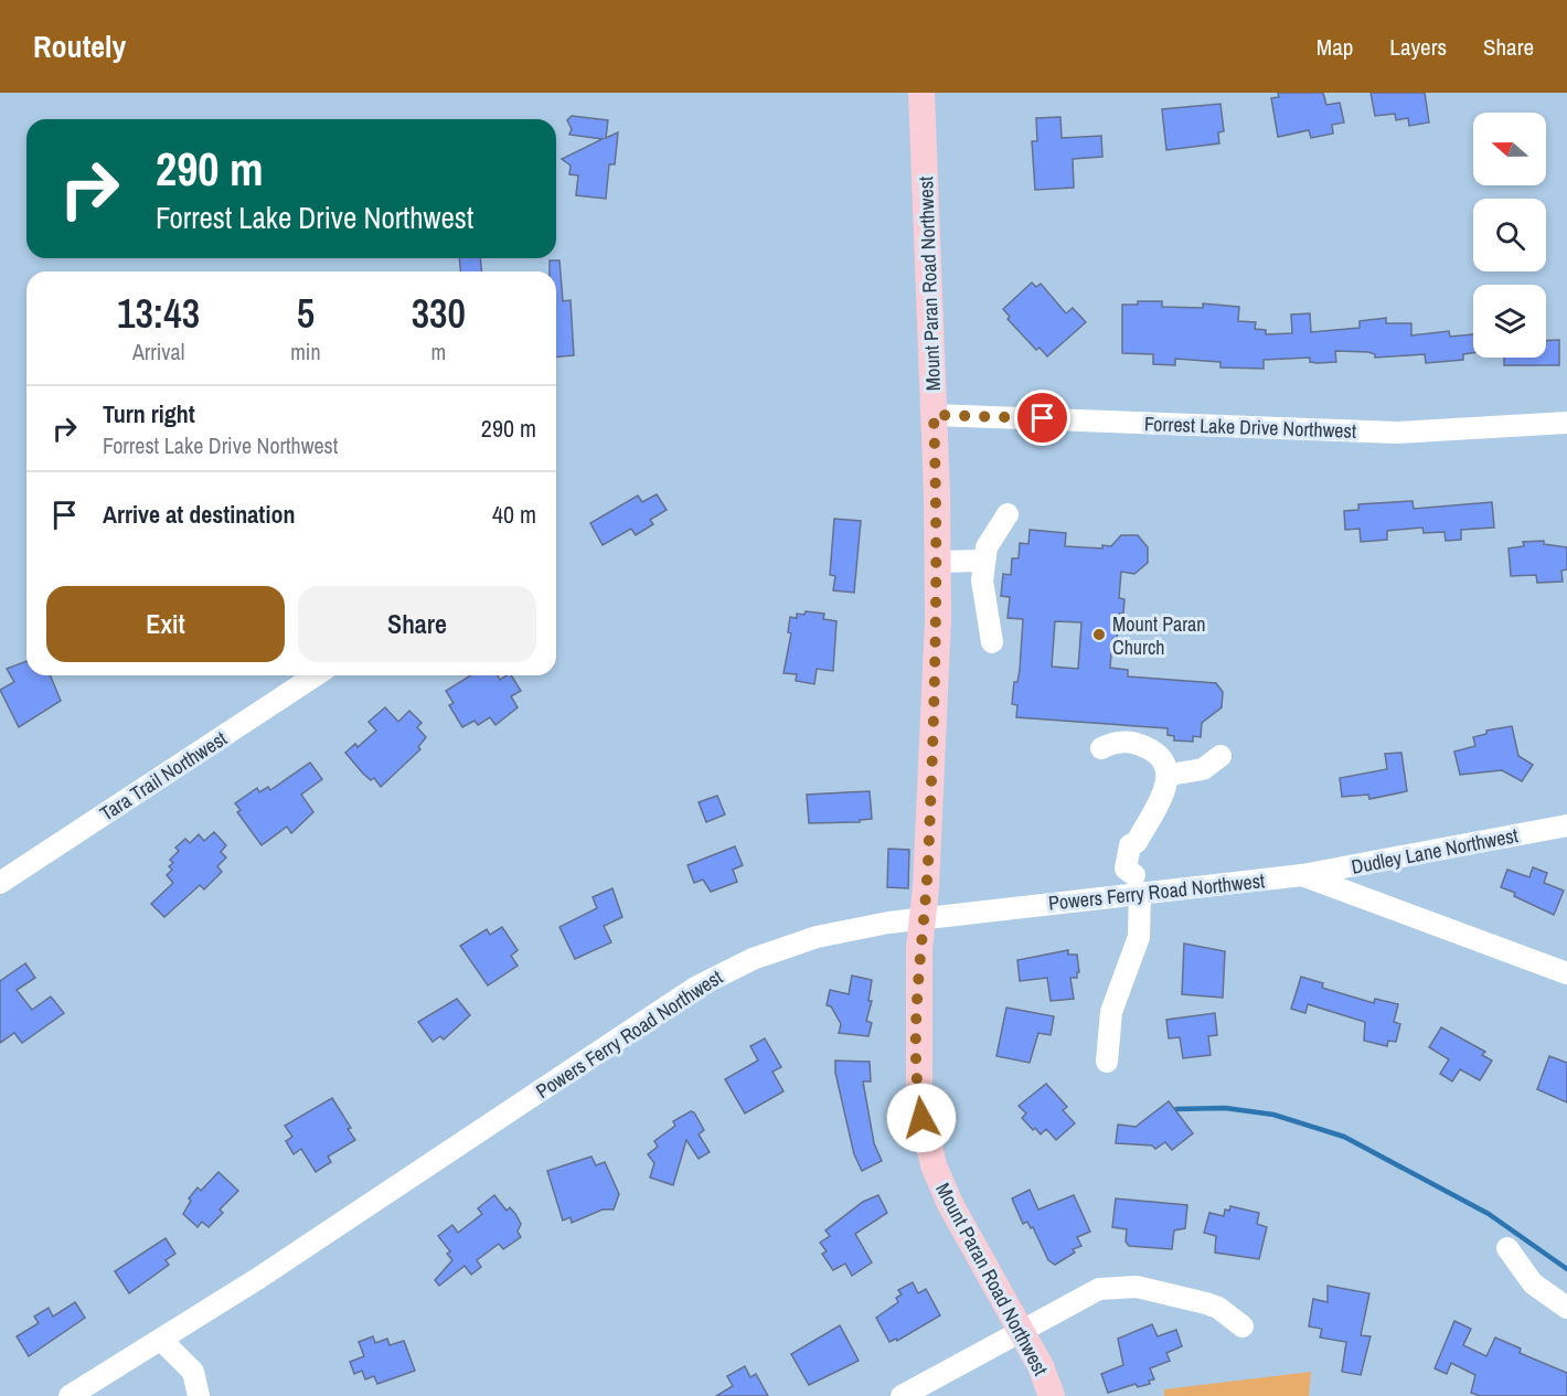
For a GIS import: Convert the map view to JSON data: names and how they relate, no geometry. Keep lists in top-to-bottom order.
{
  "streets": {
    "main road": ["Mount Paran Road Northwest"],
    "street": [
      "Forrest Lake Drive Northwest",
      "Tara Trail Northwest",
      "Dudley Lane Northwest",
      "Powers Ferry Road Northwest"
    ]
  },
  "crossings": [
    ["Mount Paran Road Northwest", "Forrest Lake Drive Northwest"],
    ["Mount Paran Road Northwest", "Powers Ferry Road Northwest"],
    ["Dudley Lane Northwest", "Powers Ferry Road Northwest"]
  ],
  "places": ["Mount Paran Church"],
  "north": "left",
  "page": {
    "header": "Routely",
    "nav": ["Map", "Layers", "Share"],
    "turn": ["290 m", "Forrest Lake Drive Northwest"],
    "eta": [
      "13:43",
      "Arrival",
      "5",
      "min",
      "330",
      "m"
    ],
    "list": [
      {
        "name": "Turn right",
        "note": "Forrest Lake Drive Northwest",
        "value": "290 m"
      },
      {
        "name": "Arrive at destination",
        "value": "40 m"
      }
    ],
    "buttons": ["Exit", "Share"]
  }
}
